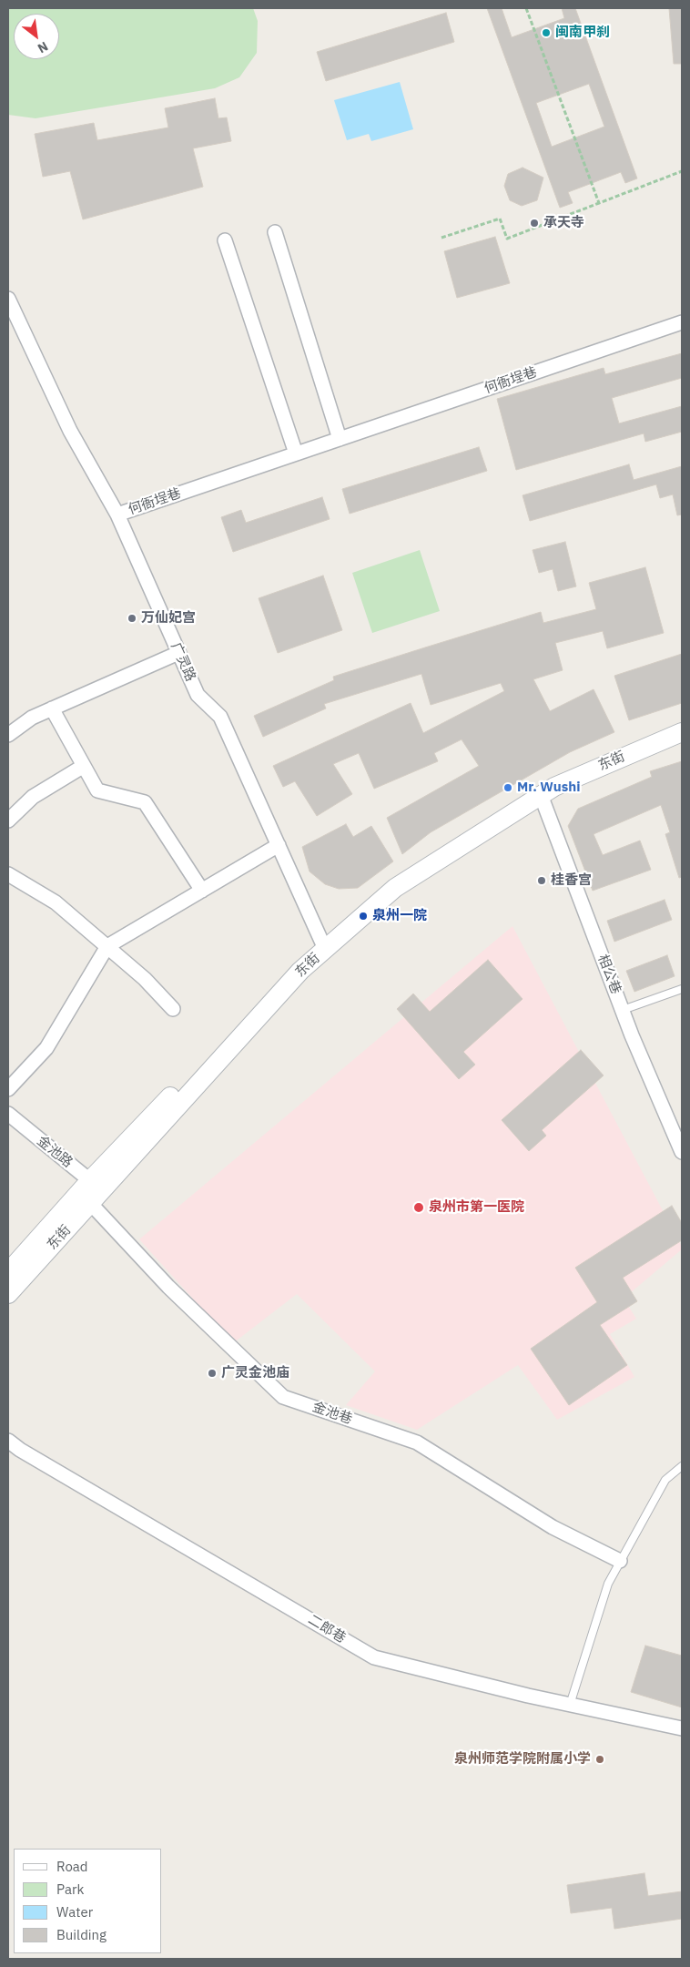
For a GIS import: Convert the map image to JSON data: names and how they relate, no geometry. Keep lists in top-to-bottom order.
{
  "streets": {
    "main road": ["东街"],
    "street": [
      "何衙埕巷",
      "广灵路",
      "相公巷",
      "金池路",
      "金池巷",
      "二郎巷"
    ]
  },
  "crossings": [
    ["何衙埕巷", "广灵路"],
    ["广灵路", "东街"],
    ["东街", "相公巷"],
    ["东街", "金池路"],
    ["东街", "金池巷"],
    ["金池路", "金池巷"]
  ],
  "places": [
    "闽南甲刹",
    "承天寺",
    "万仙妃宫",
    "Mr. Wushi",
    "桂香宫",
    "泉州一院",
    "泉州市第一医院",
    "广灵金池庙",
    "泉州师范学院附属小学"
  ],
  "legend": [
    "Road",
    "Park",
    "Water",
    "Building"
  ],
  "north": "bottom right"
}
